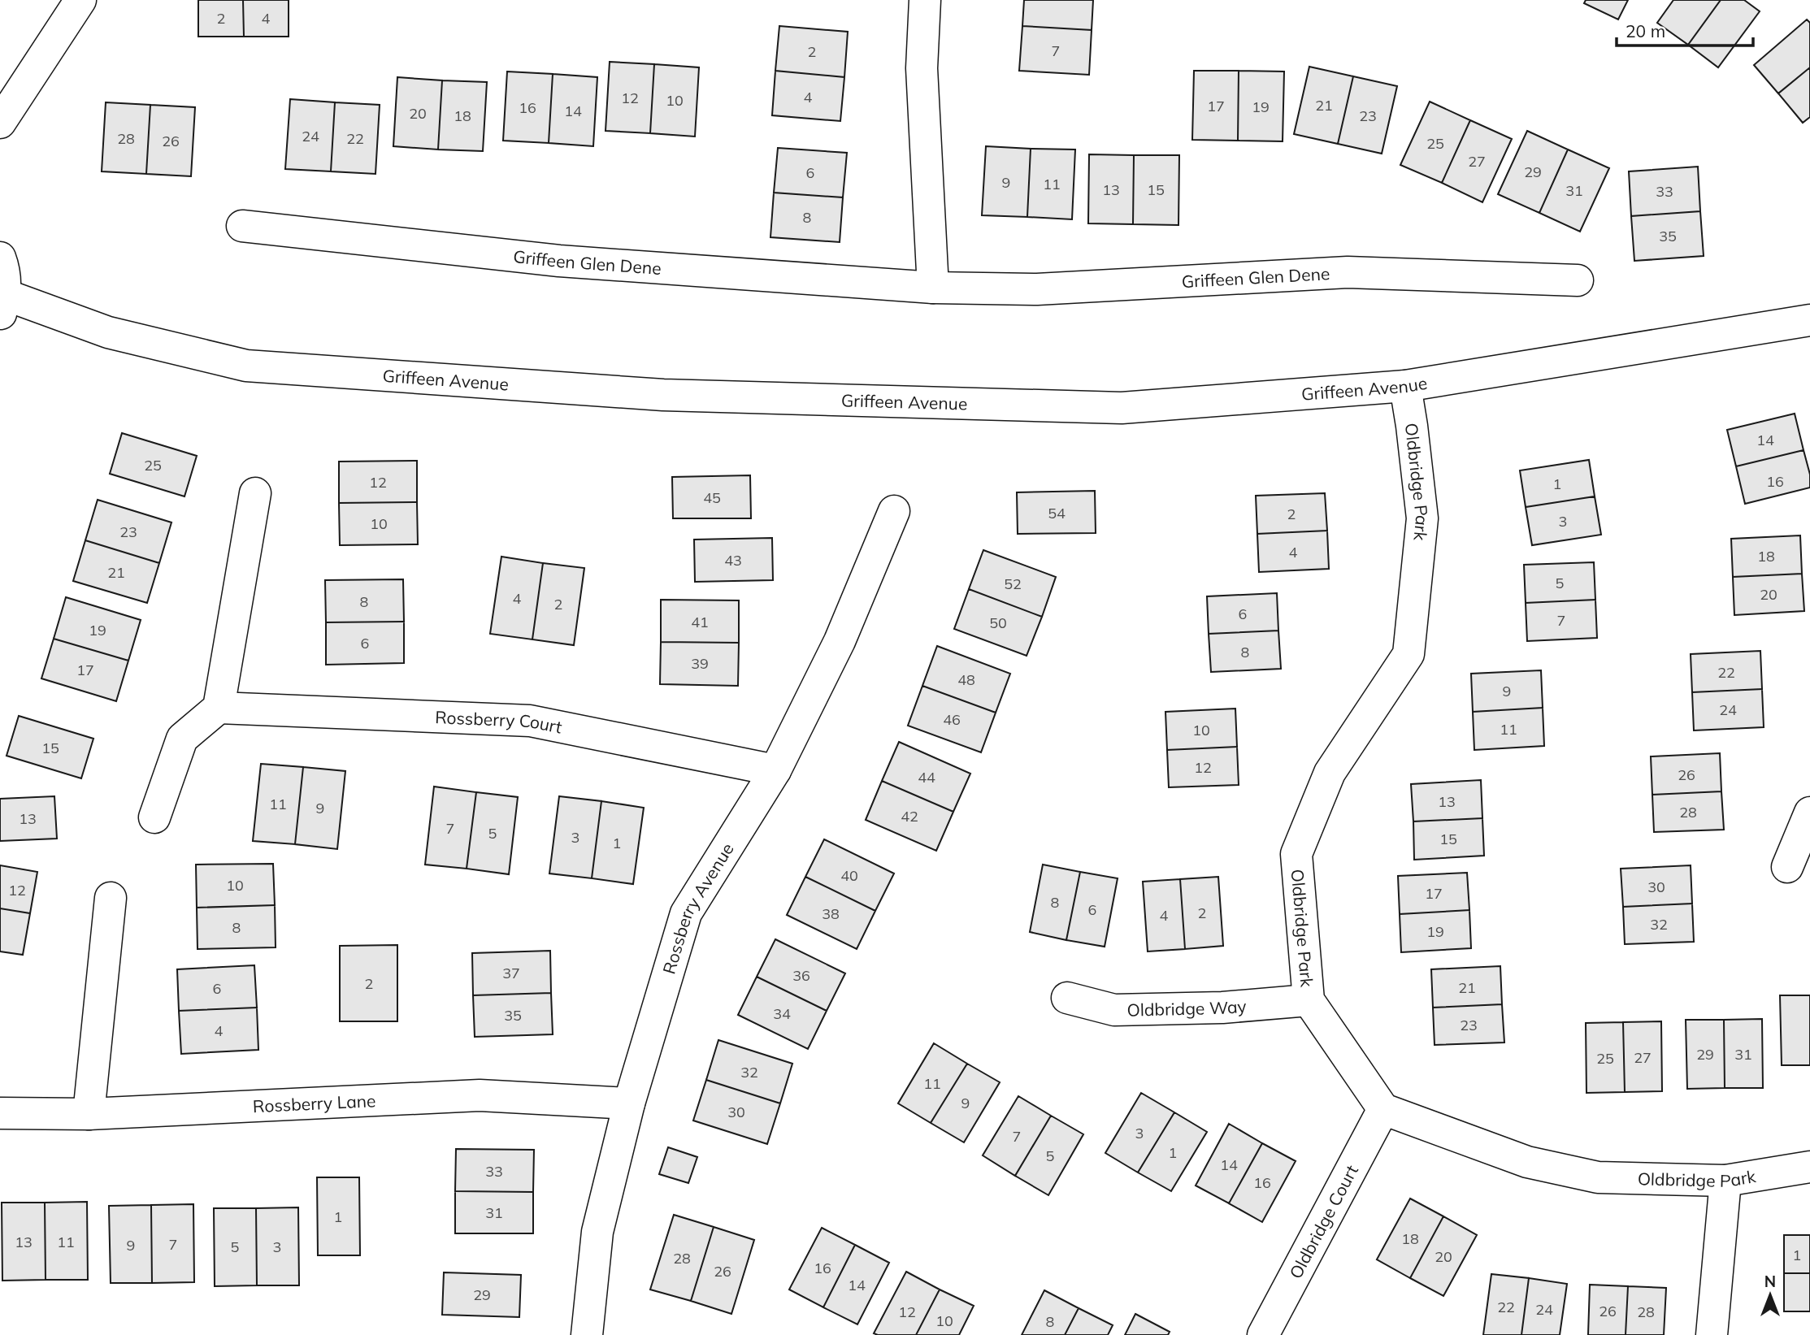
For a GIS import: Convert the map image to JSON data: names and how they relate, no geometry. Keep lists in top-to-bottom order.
{
  "streets": {
    "street": [
      "Griffeen Glen Dene",
      "Griffeen Avenue",
      "Oldbridge Park",
      "Rossberry Court",
      "Rossberry Avenue",
      "Oldbridge Way",
      "Rossberry Lane",
      "Oldbridge Court"
    ]
  },
  "crossings": [
    ["Griffeen Avenue", "Oldbridge Park"],
    ["Oldbridge Park", "Oldbridge Way"],
    ["Oldbridge Park", "Oldbridge Court"],
    ["Rossberry Court", "Rossberry Avenue"],
    ["Rossberry Avenue", "Rossberry Lane"]
  ],
  "house_numbers": [
    "2",
    "4",
    "7",
    "2",
    "4",
    "12",
    "10",
    "21",
    "17",
    "19",
    "16",
    "14",
    "20",
    "18",
    "23",
    "24",
    "28",
    "22",
    "26",
    "25",
    "27",
    "29",
    "6",
    "9",
    "11",
    "13",
    "15",
    "31",
    "33",
    "8",
    "35",
    "14",
    "25",
    "16",
    "12",
    "1",
    "45",
    "54",
    "2",
    "3",
    "10",
    "23",
    "4",
    "18",
    "43",
    "21",
    "5",
    "52",
    "20",
    "4",
    "8",
    "2",
    "6",
    "7",
    "41",
    "50",
    "19",
    "6",
    "8",
    "39",
    "17",
    "22",
    "48",
    "9",
    "24",
    "46",
    "11",
    "10",
    "15",
    "12",
    "26",
    "44",
    "13",
    "11",
    "9",
    "28",
    "42",
    "13",
    "7",
    "5",
    "3",
    "15",
    "1",
    "40",
    "10",
    "30",
    "12",
    "17",
    "8",
    "6",
    "2",
    "38",
    "4",
    "32",
    "8",
    "19",
    "37",
    "36",
    "2",
    "21",
    "6",
    "34",
    "35",
    "23",
    "4",
    "29",
    "31",
    "27",
    "25",
    "32",
    "11",
    "9",
    "30",
    "3",
    "7",
    "1",
    "5",
    "14",
    "33",
    "16",
    "31",
    "1",
    "18",
    "13",
    "11",
    "7",
    "9",
    "5",
    "3",
    "1",
    "20",
    "28",
    "16",
    "26",
    "14",
    "29",
    "22",
    "24",
    "26",
    "12",
    "28",
    "10",
    "8"
  ],
  "scale_bar": "20 m",
  "north": "top"
}
